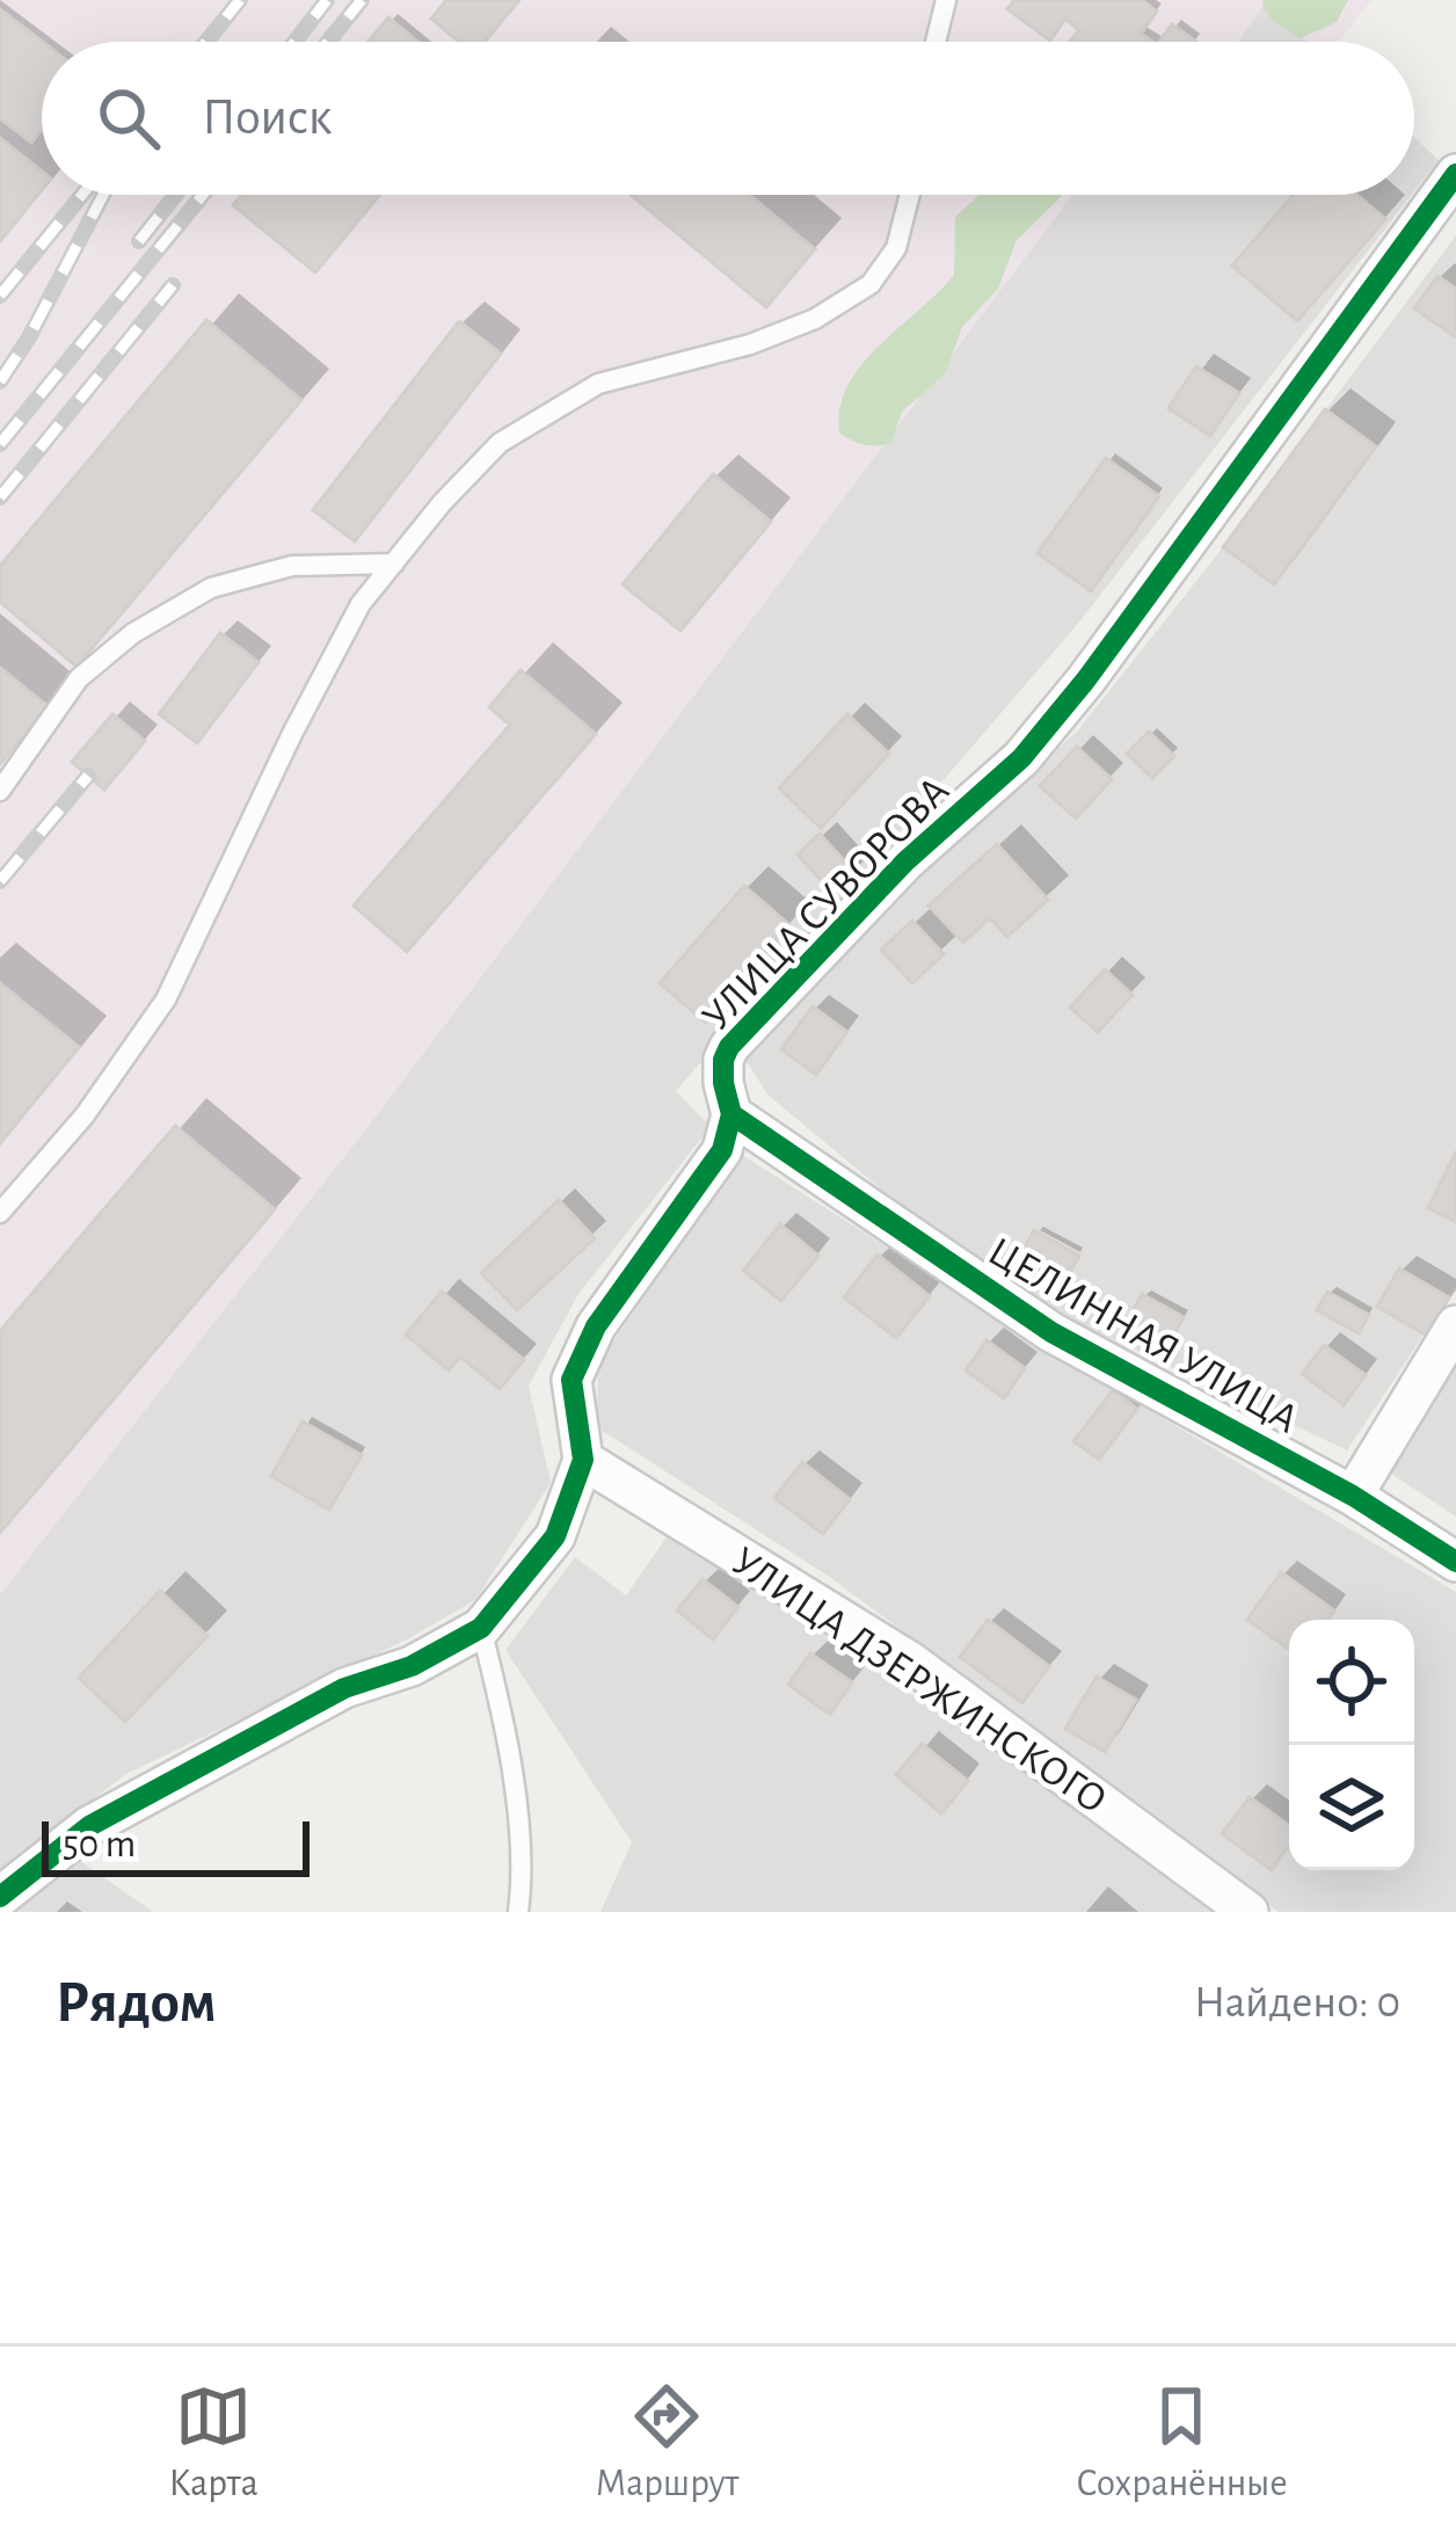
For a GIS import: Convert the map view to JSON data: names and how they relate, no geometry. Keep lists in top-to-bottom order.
{
  "streets": {
    "street": ["УЛИЦА СУВОРОВА", "ЦЕЛИННАЯ УЛИЦА", "УЛИЦА ДЗЕРЖИНСКОГО"]
  },
  "crossings": [
    ["УЛИЦА СУВОРОВА", "ЦЕЛИННАЯ УЛИЦА"],
    ["УЛИЦА СУВОРОВА", "УЛИЦА ДЗЕРЖИНСКОГО"]
  ],
  "scale_bar": "50 m",
  "page": {
    "search": "Поиск",
    "scale": "50 m",
    "heading": ["Рядом", "Найдено: 0"],
    "nav": ["Карта", "Маршрут", "Сохранённые"]
  }
}
